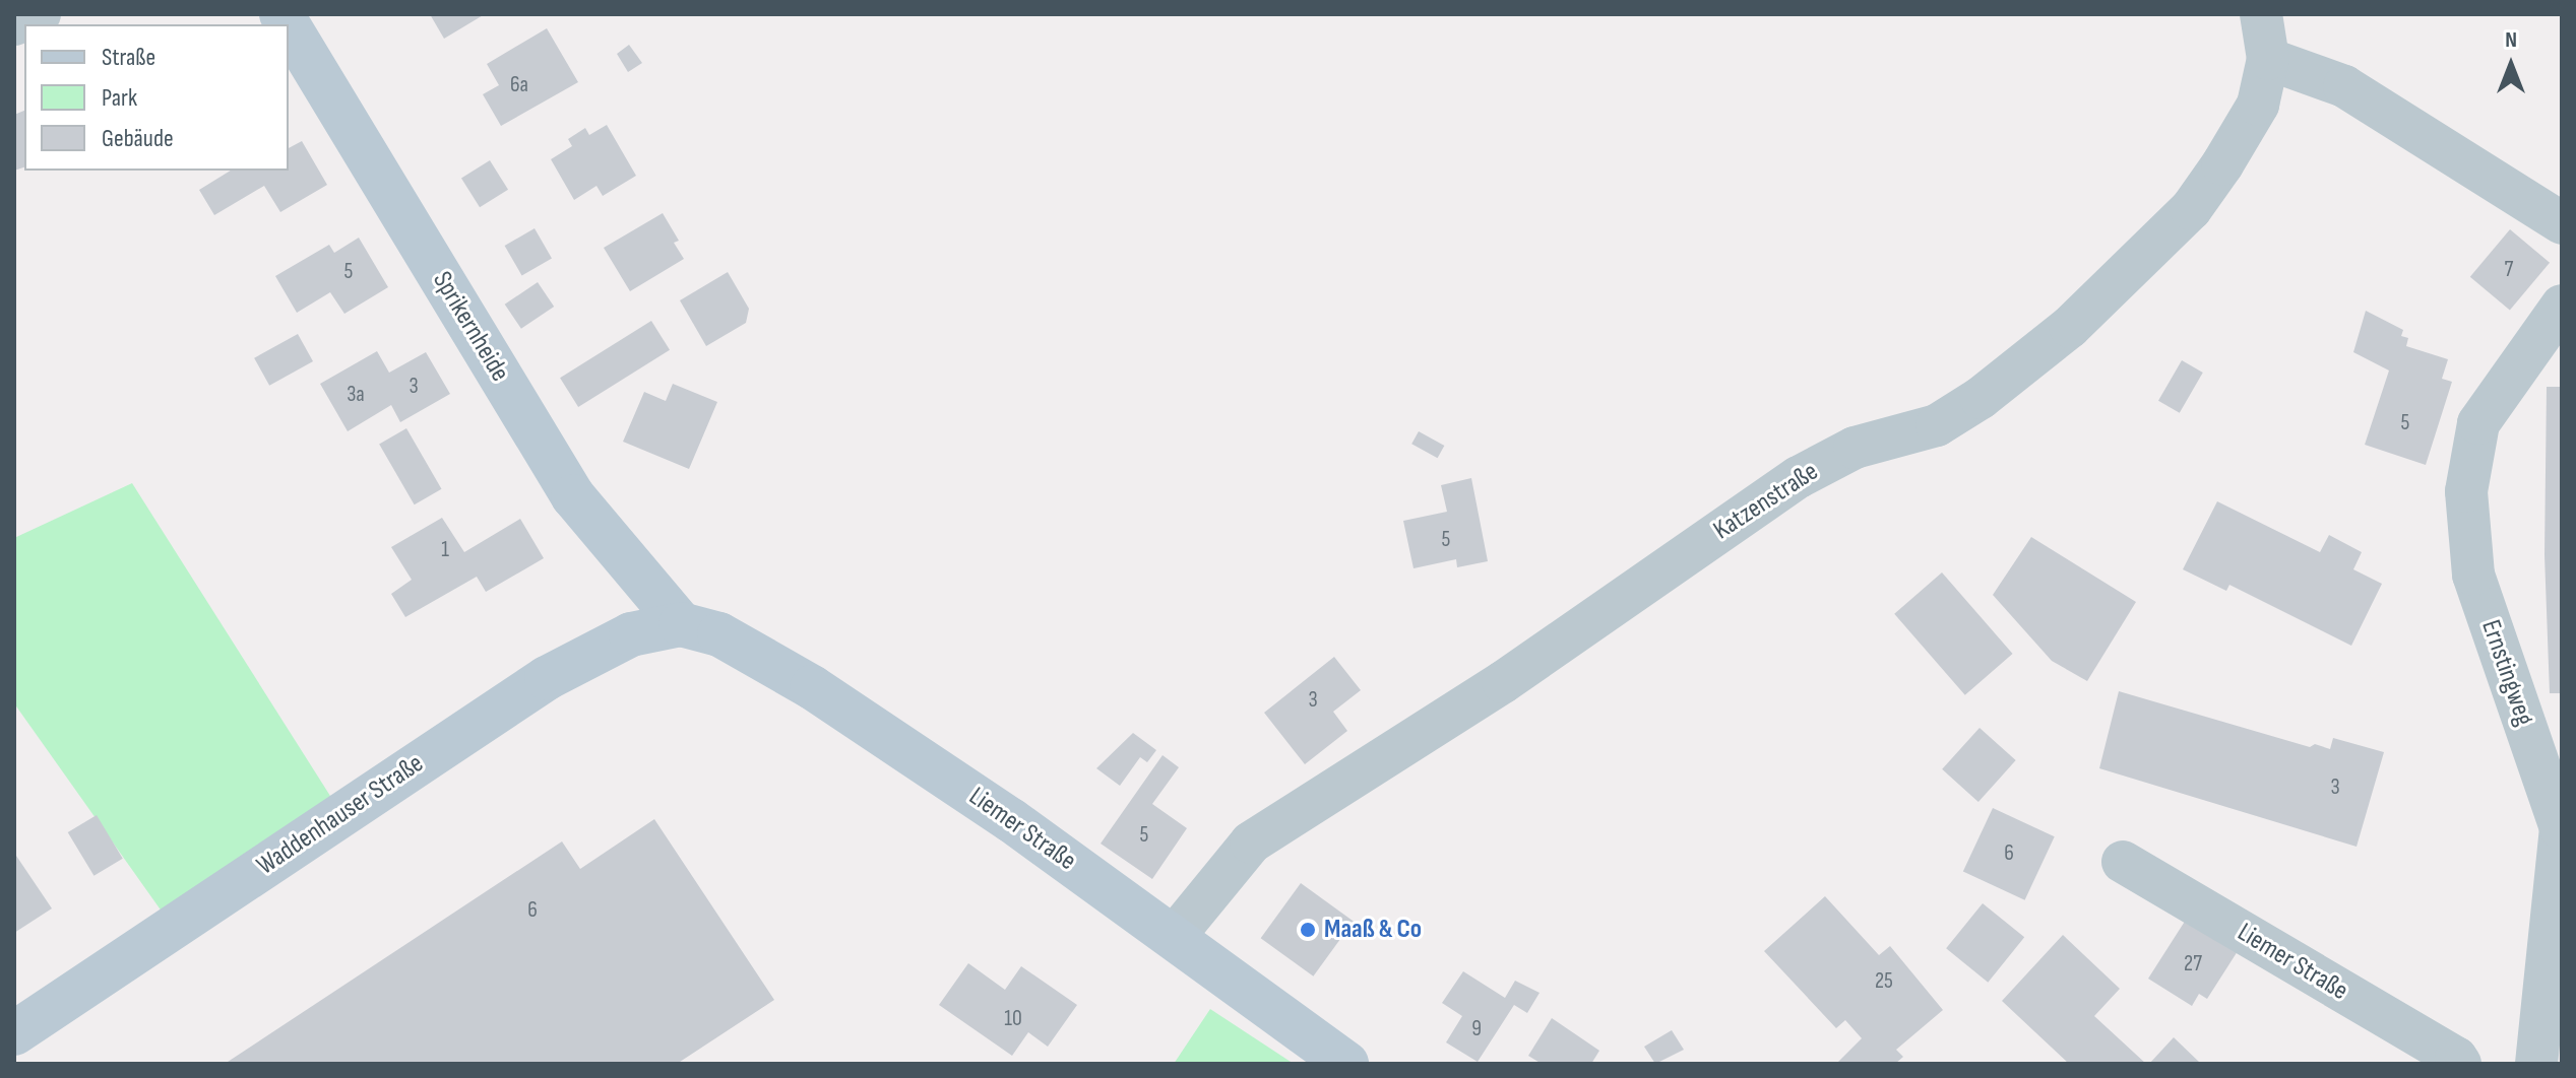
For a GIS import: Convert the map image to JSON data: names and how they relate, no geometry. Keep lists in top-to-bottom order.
{
  "streets": {
    "main road": ["Sprikernheide", "Waddenhauser Straße", "Liemer Straße"],
    "street": ["Katzenstraße", "Ernstingweg"]
  },
  "crossings": [
    ["Sprikernheide", "Waddenhauser Straße"],
    ["Sprikernheide", "Liemer Straße"],
    ["Katzenstraße", "Liemer Straße"],
    ["Waddenhauser Straße", "Liemer Straße"]
  ],
  "places": ["Maaß & Co"],
  "house_numbers": [
    "6a",
    "7",
    "5",
    "3",
    "3a",
    "5",
    "5",
    "1",
    "3",
    "3",
    "5",
    "6",
    "6",
    "27",
    "25",
    "10",
    "9"
  ],
  "legend": ["Straße", "Park", "Gebäude"],
  "north": "top"
}
